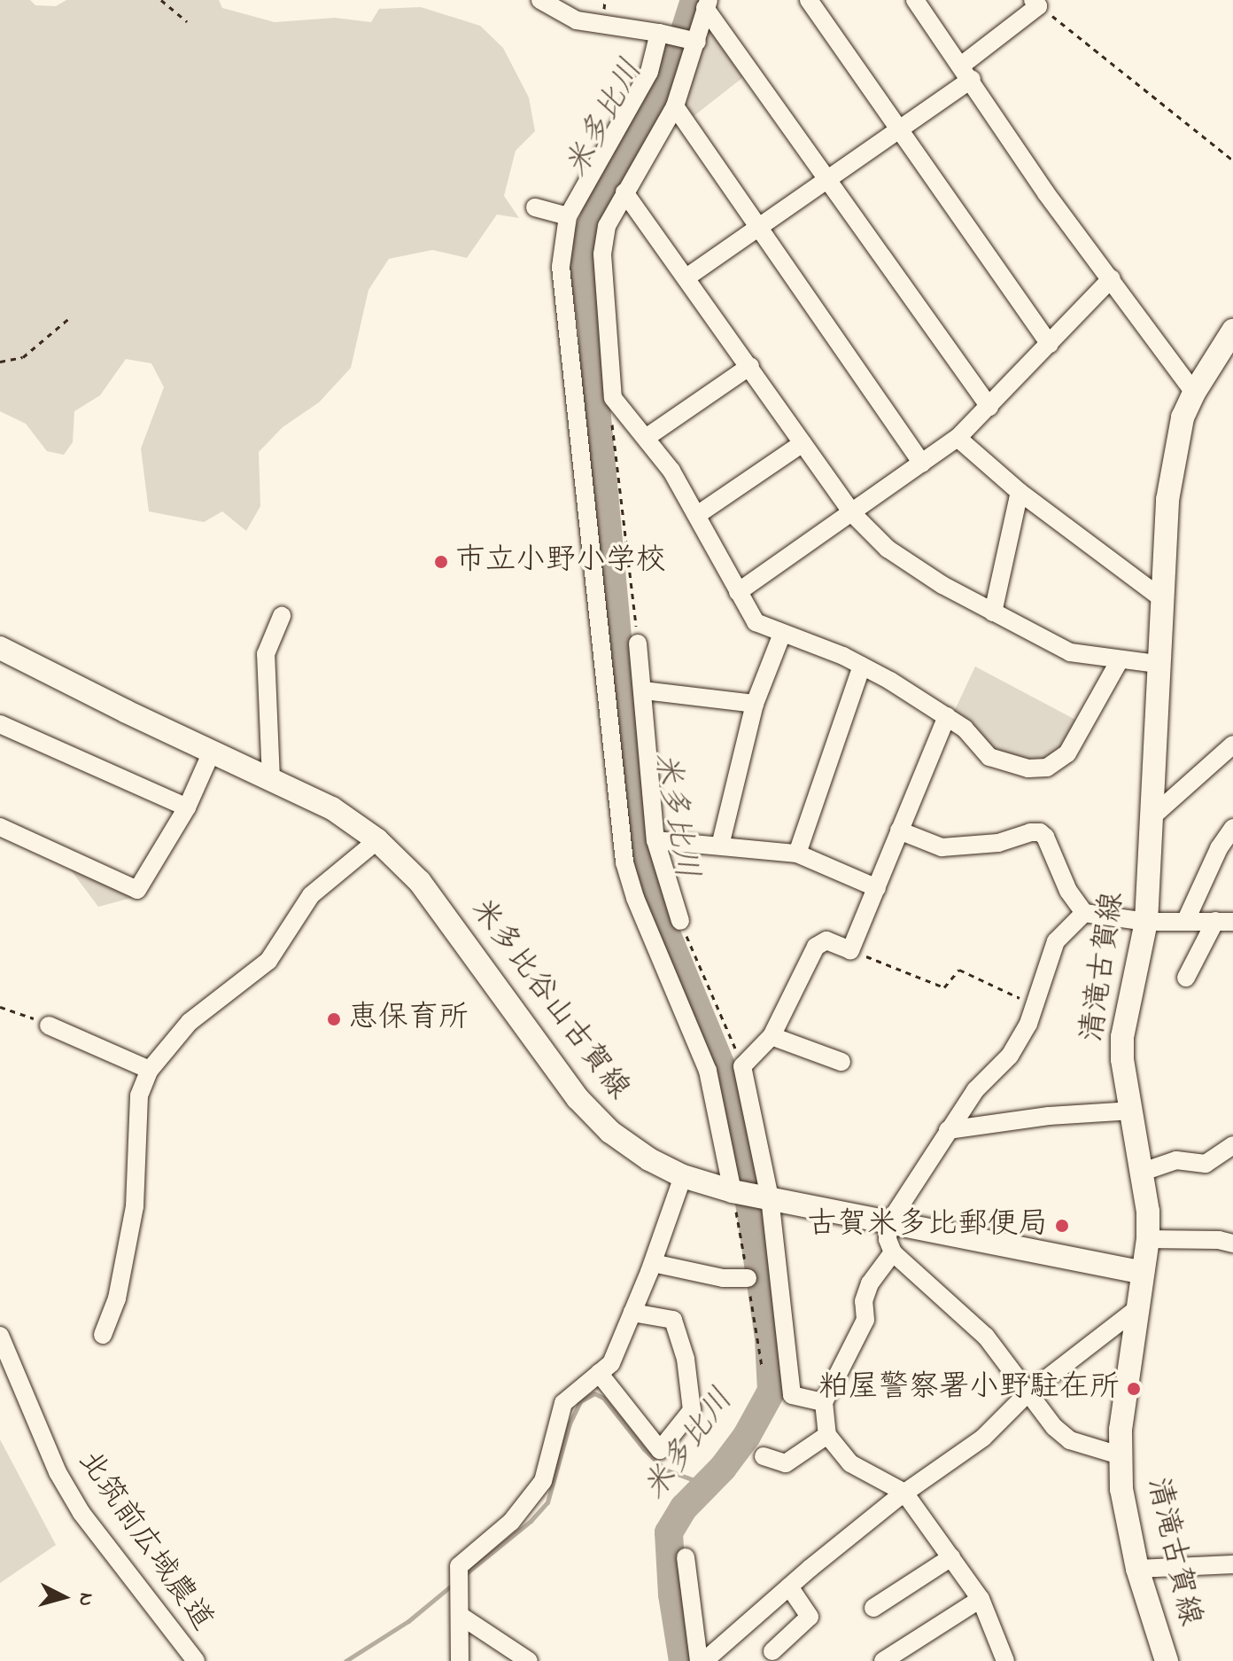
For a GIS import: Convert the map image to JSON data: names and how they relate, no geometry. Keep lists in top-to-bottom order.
{
  "streets": {
    "main road": ["清滝古賀線", "米多比谷山古賀線"],
    "street": ["北筑前広域農道"]
  },
  "crossings": [
    ["清滝古賀線", "米多比谷山古賀線"]
  ],
  "water": ["米多比川"],
  "places": [
    "市立小野小学校",
    "恵保育所",
    "古賀米多比郵便局",
    "粕屋警察署小野駐在所"
  ],
  "north": "right"
}
